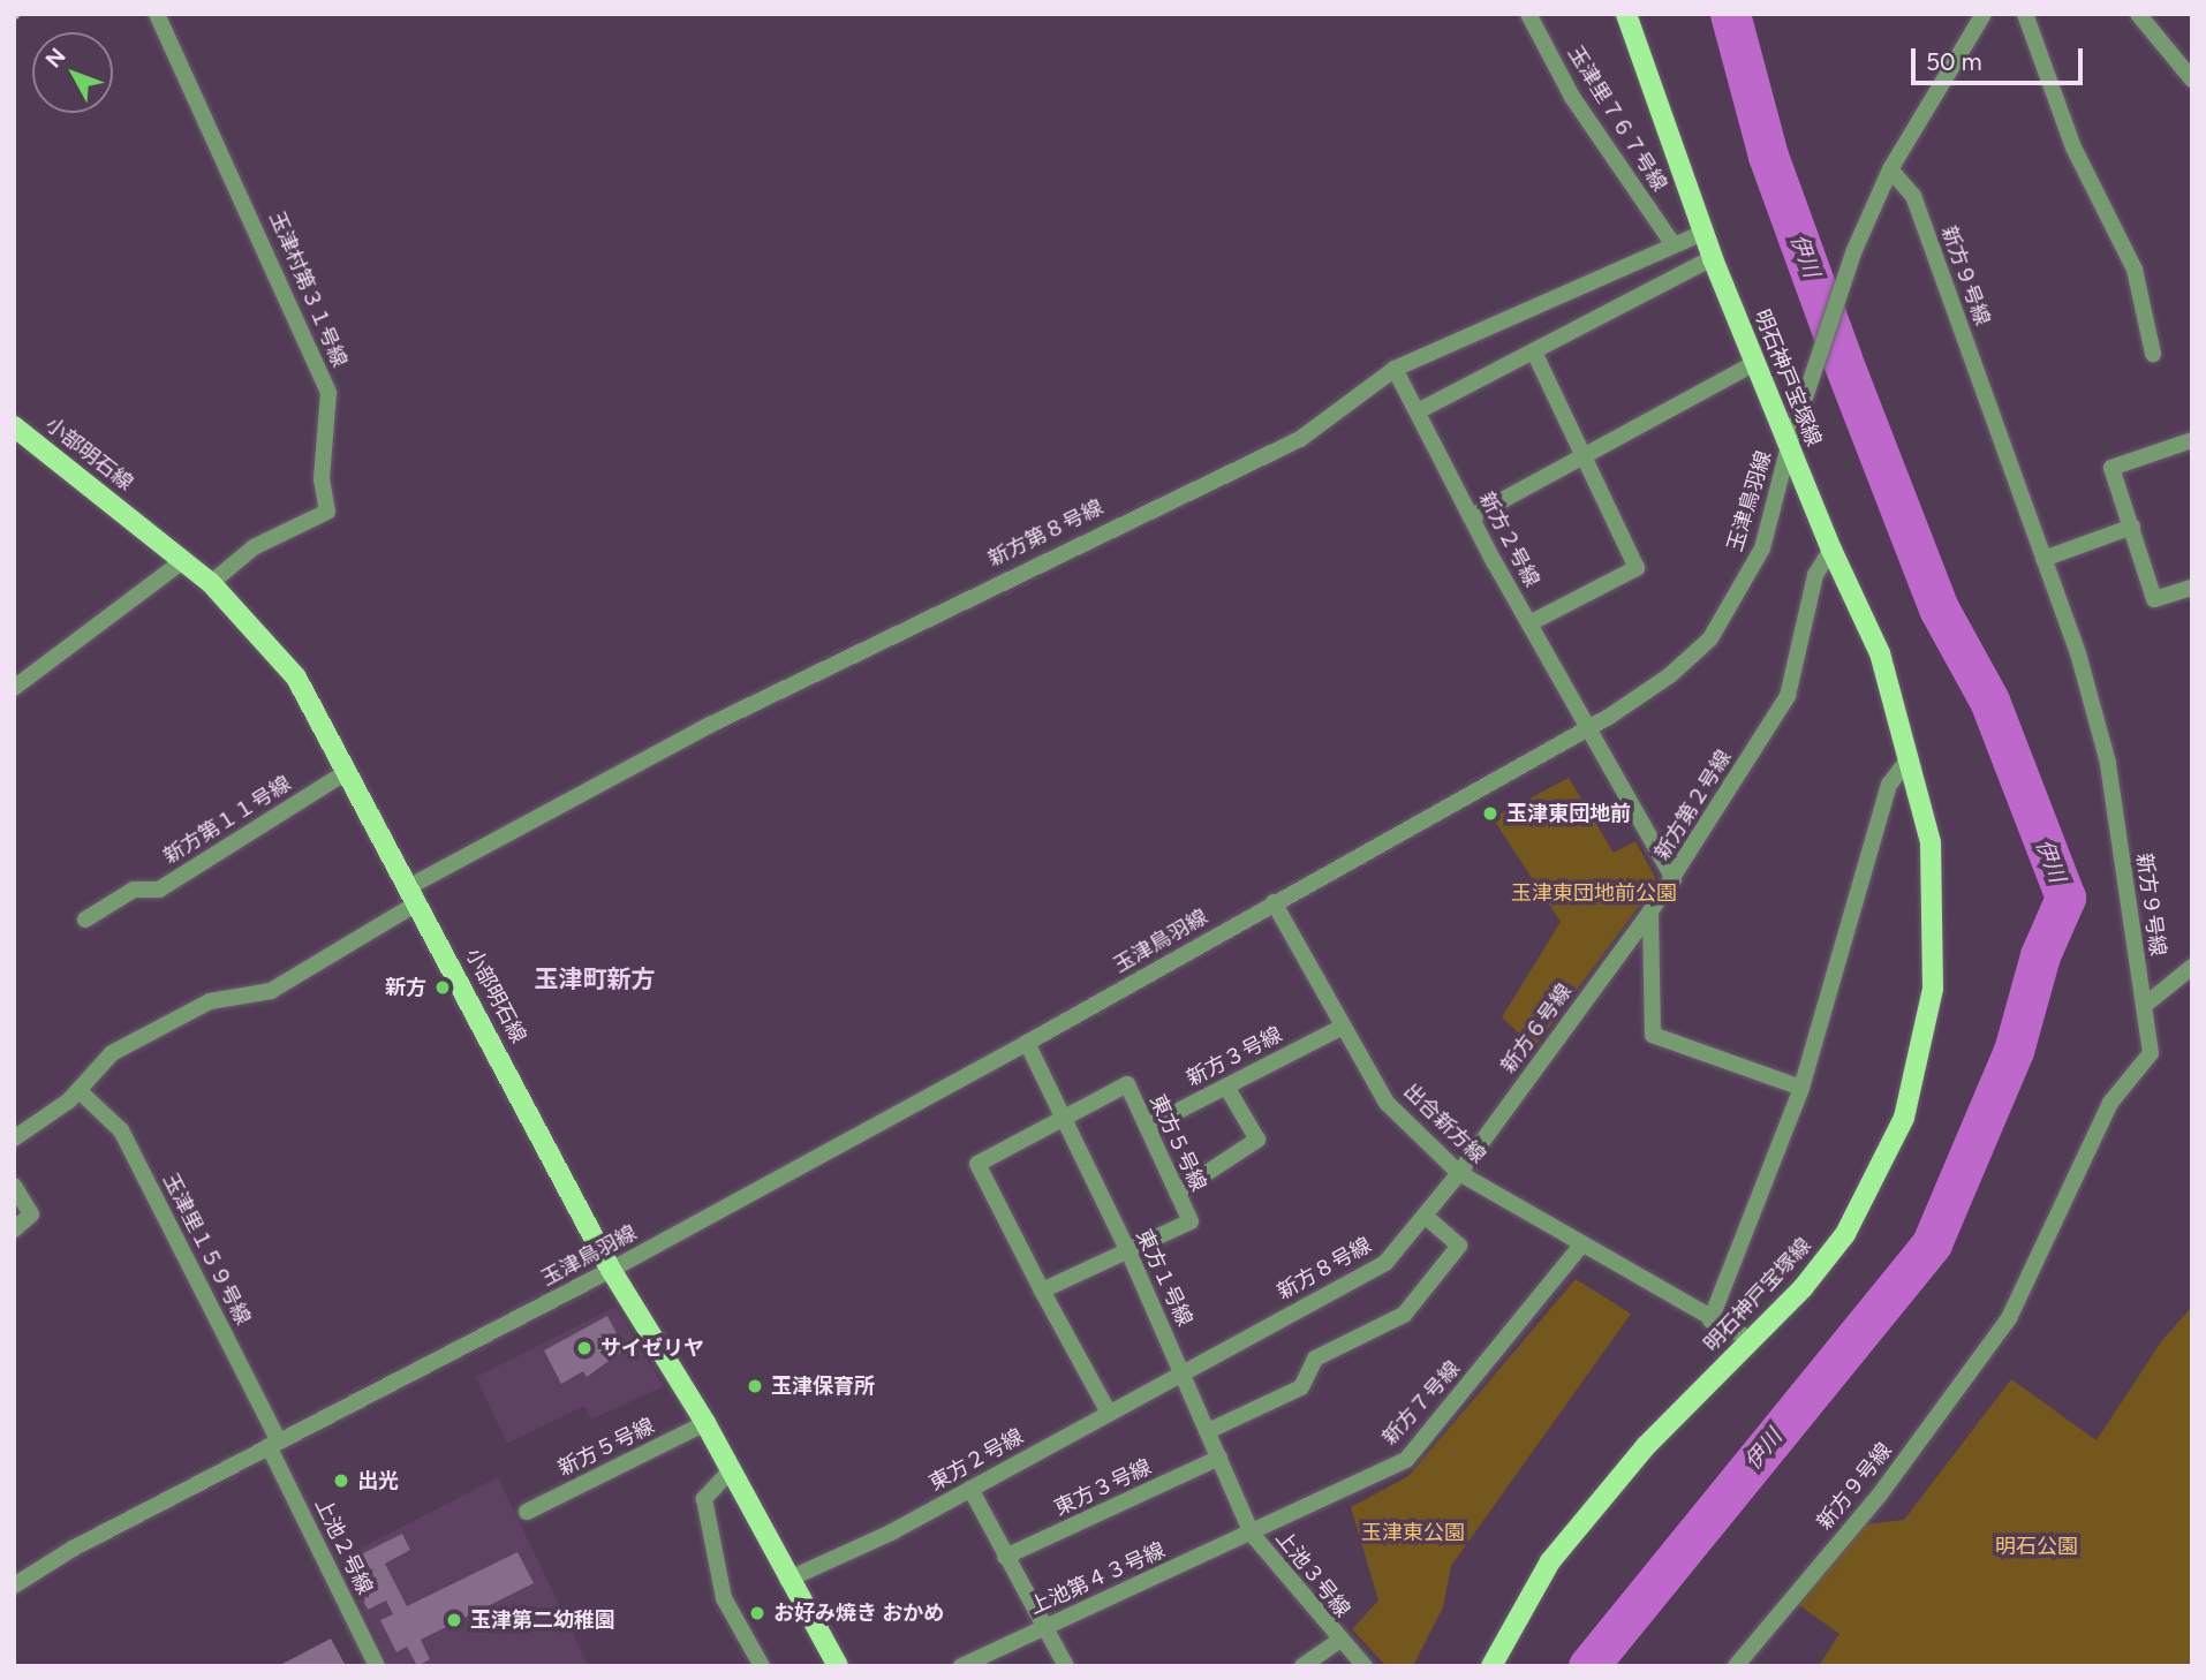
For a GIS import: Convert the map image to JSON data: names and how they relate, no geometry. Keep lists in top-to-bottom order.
{
  "streets": {
    "main road": ["明石神戸宝塚線", "小部明石線"],
    "street": [
      "玉津里７６７号線",
      "新方９号線",
      "玉津村第３１号線",
      "玉津鳥羽線",
      "新方第８号線",
      "新方２号線",
      "新方第２号線",
      "新方第１１号線",
      "新方６号線",
      "新方３号線",
      "出合新方線",
      "東方５号線",
      "玉津里１５９号線",
      "新方８号線",
      "東方１号線",
      "新方７号線",
      "新方５号線",
      "東方２号線",
      "東方３号線",
      "上池２号線",
      "上池３号線",
      "上池第４３号線"
    ]
  },
  "crossings": [
    ["玉津里７６７号線", "新方第８号線"],
    ["新方９号線", "玉津鳥羽線"],
    ["玉津村第３１号線", "小部明石線"],
    ["明石神戸宝塚線", "玉津鳥羽線"],
    ["明石神戸宝塚線", "新方第８号線"],
    ["明石神戸宝塚線", "新方第２号線"],
    ["明石神戸宝塚線", "出合新方線"],
    ["小部明石線", "玉津鳥羽線"],
    ["小部明石線", "新方第８号線"],
    ["小部明石線", "新方第１１号線"],
    ["小部明石線", "新方５号線"],
    ["小部明石線", "東方２号線"],
    ["玉津鳥羽線", "新方２号線"],
    ["玉津鳥羽線", "出合新方線"],
    ["玉津鳥羽線", "玉津里１５９号線"],
    ["玉津鳥羽線", "東方１号線"],
    ["玉津鳥羽線", "上池２号線"],
    ["新方第８号線", "新方２号線"],
    ["新方第８号線", "玉津里１５９号線"],
    ["新方２号線", "新方第２号線"],
    ["新方第２号線", "新方６号線"],
    ["新方６号線", "出合新方線"],
    ["新方６号線", "新方８号線"],
    ["新方３号線", "出合新方線"],
    ["新方３号線", "東方５号線"],
    ["出合新方線", "新方８号線"],
    ["出合新方線", "新方７号線"],
    ["東方５号線", "東方１号線"],
    ["東方５号線", "東方２号線"],
    ["玉津里１５９号線", "上池２号線"],
    ["新方８号線", "東方１号線"],
    ["新方８号線", "東方２号線"],
    ["東方１号線", "新方７号線"],
    ["東方１号線", "東方２号線"],
    ["東方１号線", "東方３号線"],
    ["東方１号線", "上池３号線"],
    ["東方１号線", "上池第４３号線"],
    ["新方７号線", "上池３号線"],
    ["新方７号線", "上池第４３号線"],
    ["上池３号線", "上池第４３号線"]
  ],
  "districts": ["玉津町新方"],
  "water": ["伊川"],
  "parks": ["玉津東団地前公園", "玉津東公園", "明石公園"],
  "places": [
    "玉津東団地前",
    "新方",
    "サイゼリヤ",
    "玉津保育所",
    "出光",
    "お好み焼き おかめ",
    "玉津第二幼稚園"
  ],
  "scale_bar": "50 m",
  "north": "top left"
}
